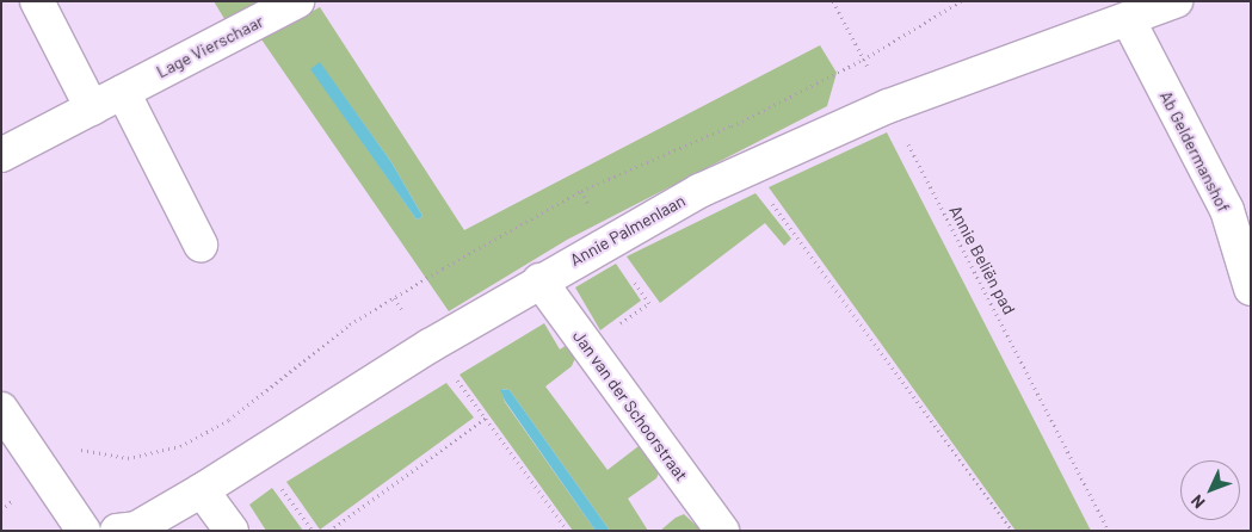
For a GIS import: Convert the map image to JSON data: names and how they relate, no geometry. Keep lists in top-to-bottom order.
{
  "streets": {
    "street": [
      "Lage Vierschaar",
      "Ab Geldermanshof",
      "Annie Palmenlaan",
      "Jan van der Schoorstraat"
    ],
    "path": ["Annie Beliën pad"]
  },
  "crossings": [
    ["Ab Geldermanshof", "Annie Palmenlaan"],
    ["Annie Palmenlaan", "Annie Beliën pad"],
    ["Annie Palmenlaan", "Jan van der Schoorstraat"]
  ],
  "north": "bottom left"
}
